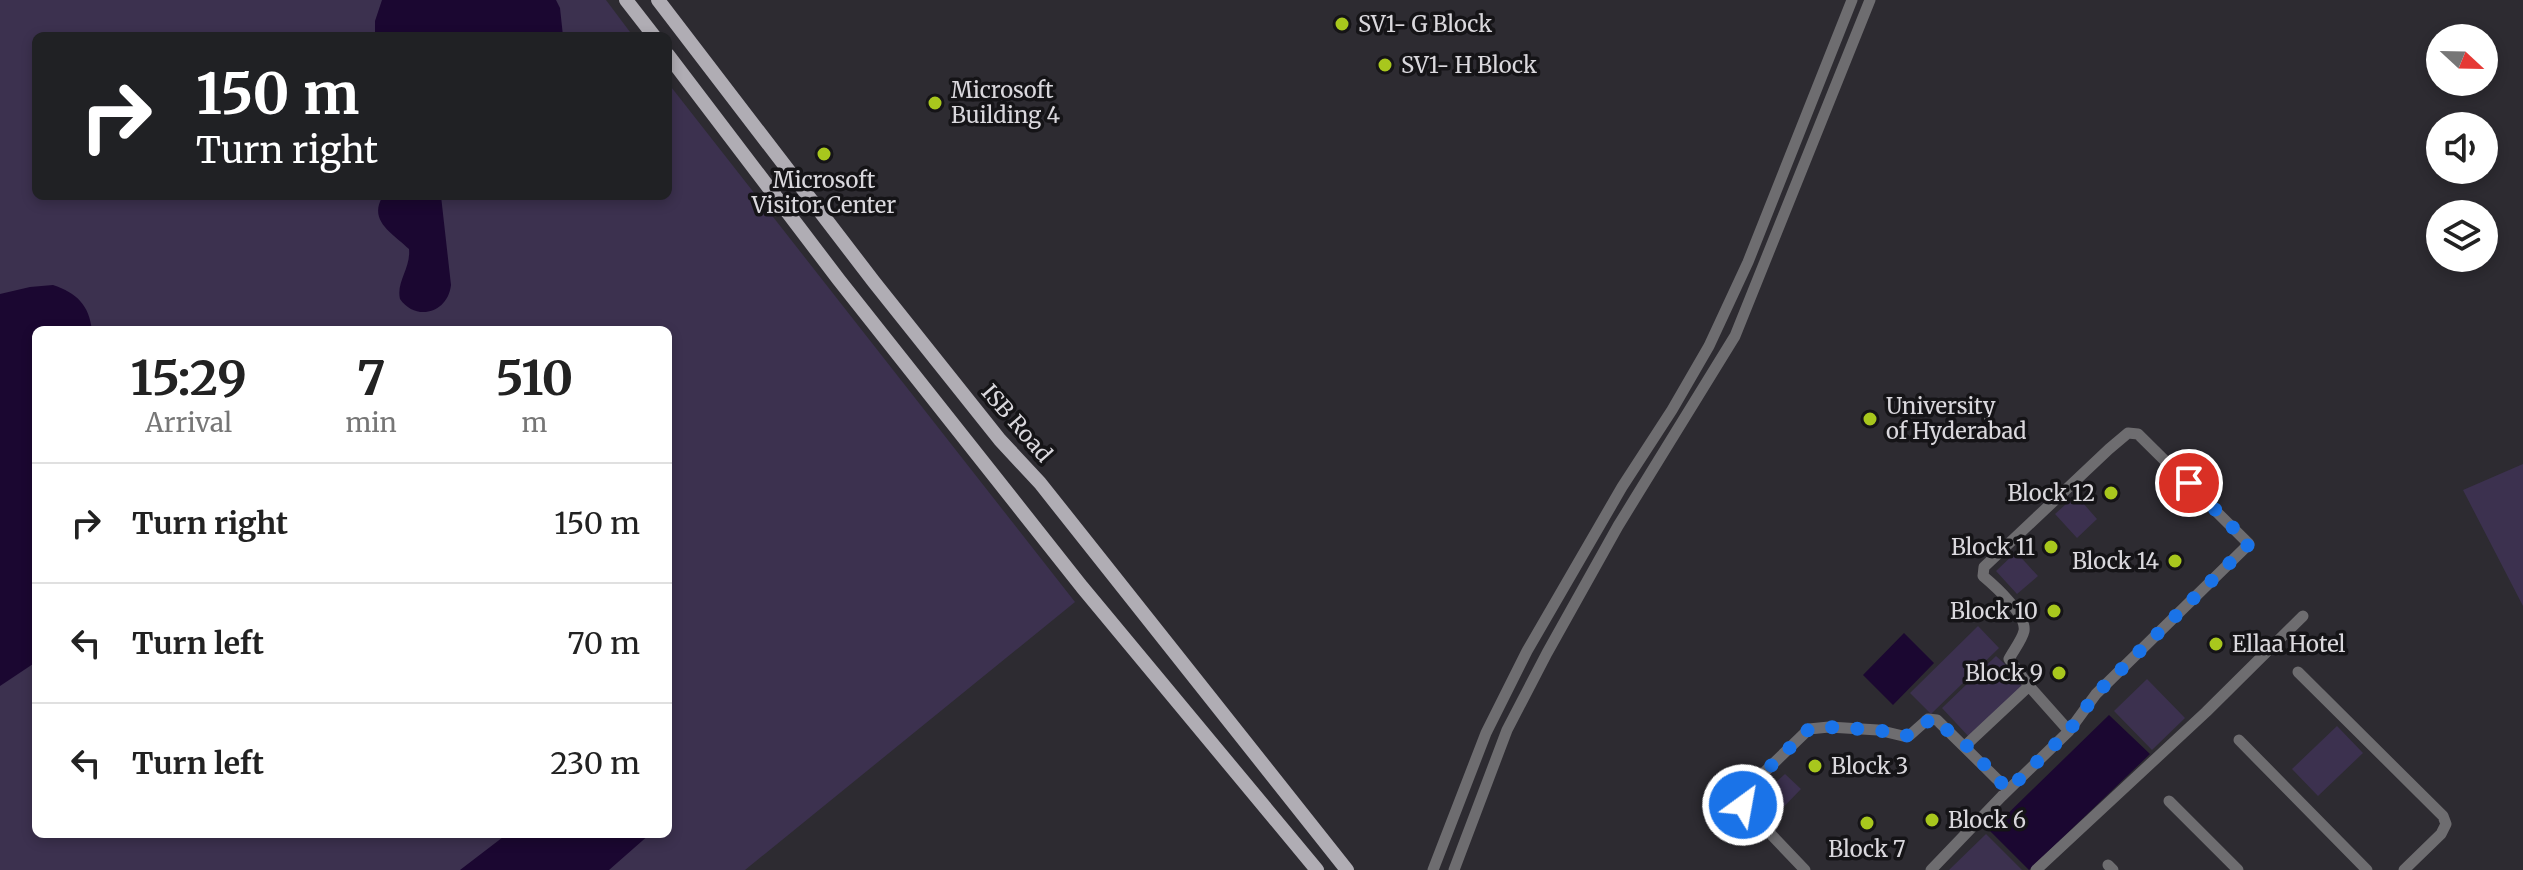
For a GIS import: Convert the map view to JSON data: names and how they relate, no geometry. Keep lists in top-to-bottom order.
{
  "streets": {
    "main road": ["ISB Road"]
  },
  "places": [
    "SV1- G Block",
    "SV1- H Block",
    "Microsoft Building 4",
    "Microsoft Visitor Center",
    "University of Hyderabad",
    "Block 12",
    "Block 11",
    "Block 14",
    "Block 10",
    "Ellaa Hotel",
    "Block 9",
    "Block 3",
    "Block 6",
    "Block 7"
  ],
  "north": "right",
  "page": {
    "turn": ["150 m", "Turn right"],
    "eta": [
      "15:29",
      "Arrival",
      "7",
      "min",
      "510",
      "m"
    ],
    "list": [
      {
        "name": "Turn right",
        "value": "150 m"
      },
      {
        "name": "Turn left",
        "value": "70 m"
      },
      {
        "name": "Turn left",
        "value": "230 m"
      }
    ]
  }
}
